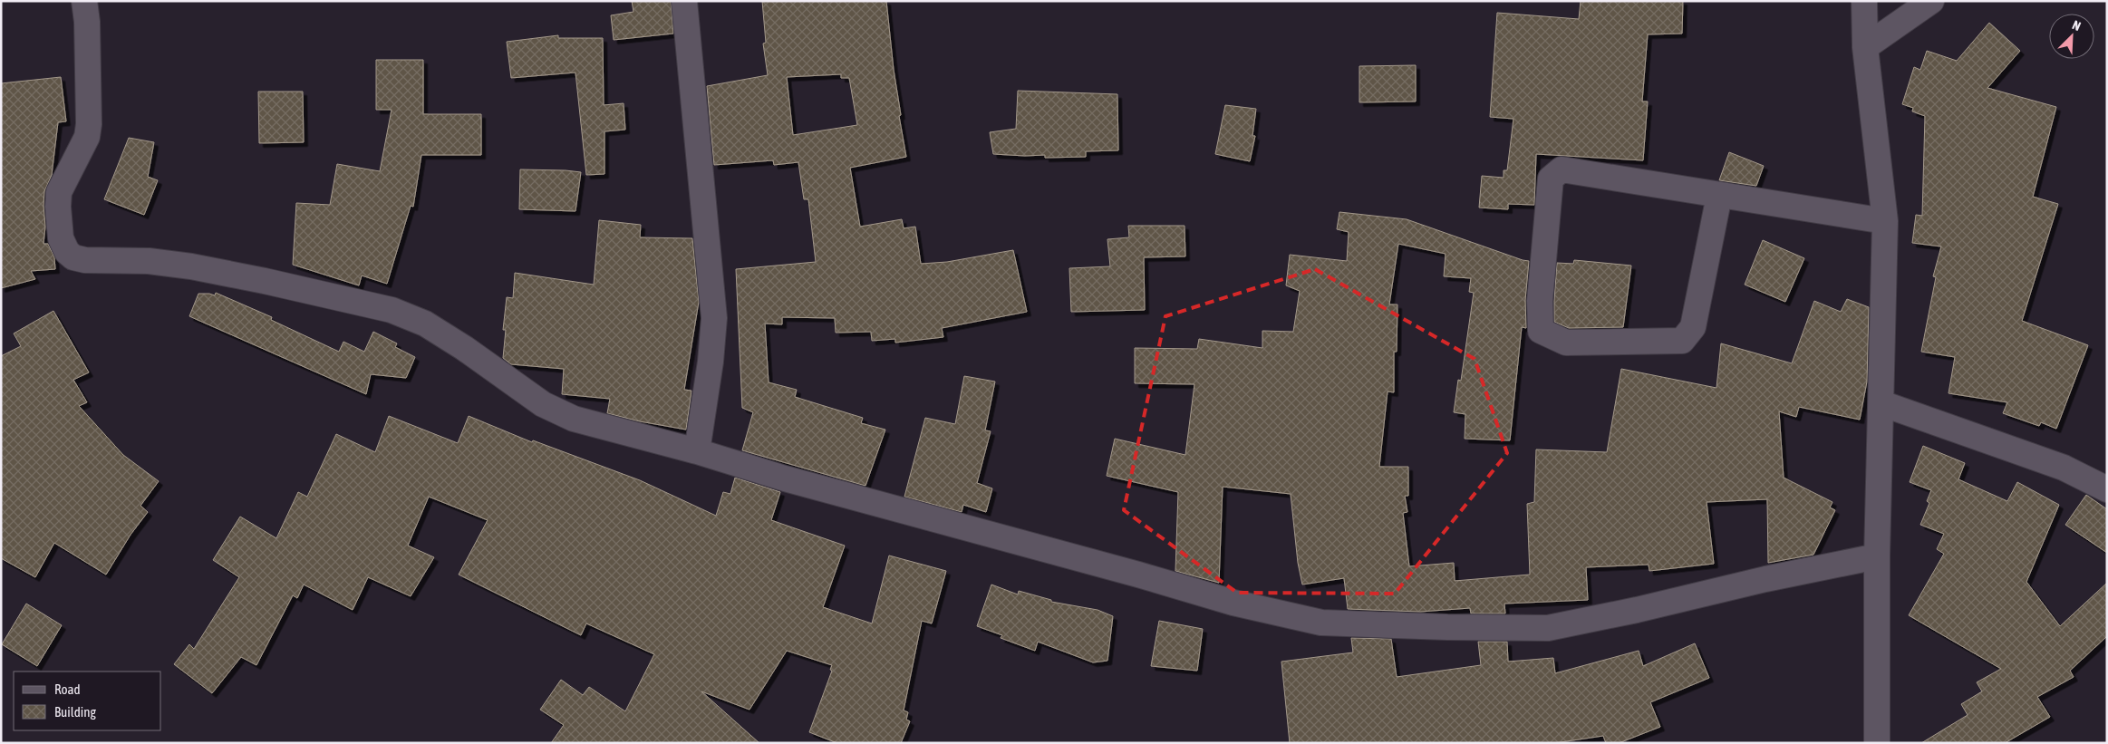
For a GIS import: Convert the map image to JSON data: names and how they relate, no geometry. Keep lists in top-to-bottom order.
{
  "legend": ["Road", "Building"],
  "north": "top right"
}
